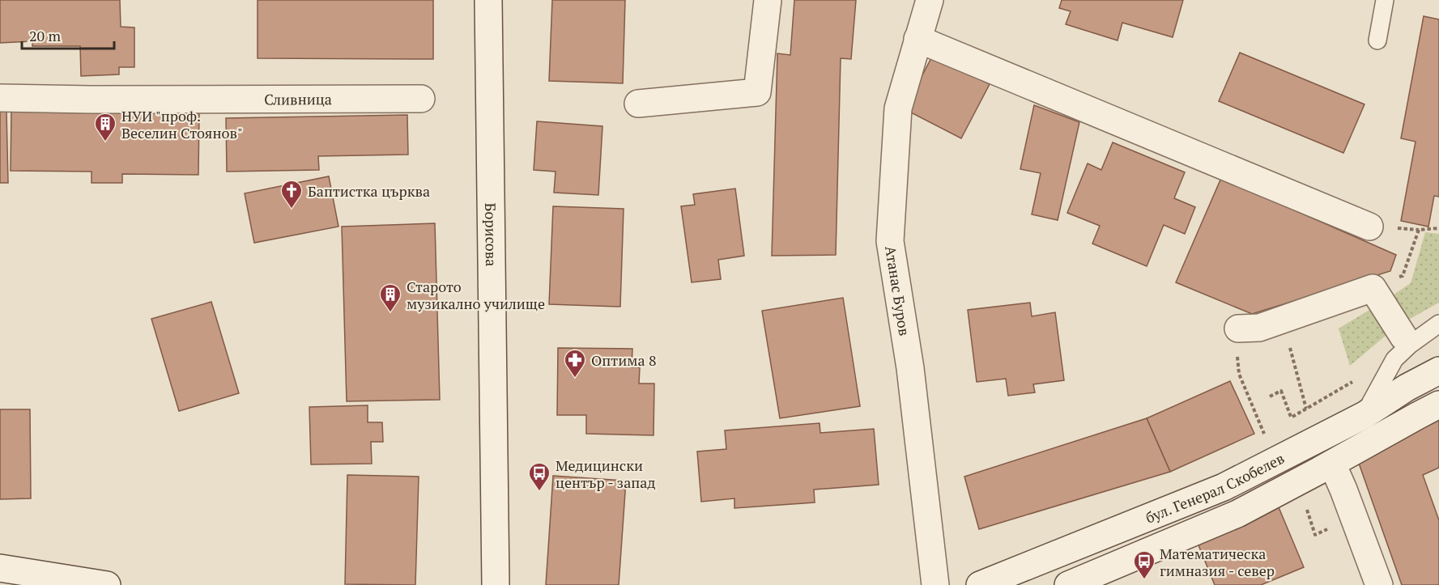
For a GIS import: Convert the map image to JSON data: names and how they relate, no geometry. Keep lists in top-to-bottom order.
{
  "streets": {
    "street": [
      "Сливница",
      "Борисова",
      "Атанас Буров",
      "бул. Генерал Скобелев"
    ]
  },
  "places": {
    "building": ["НУИ \"проф. Веселин Стоянов\"", "Старото музикално училище"],
    "church": ["Баптистка църква"],
    "pharmacy": ["Оптима 8"],
    "bus stop": ["Медицински център - запад", "Математическа гимназия - север"]
  },
  "scale_bar": "20 m"
}
